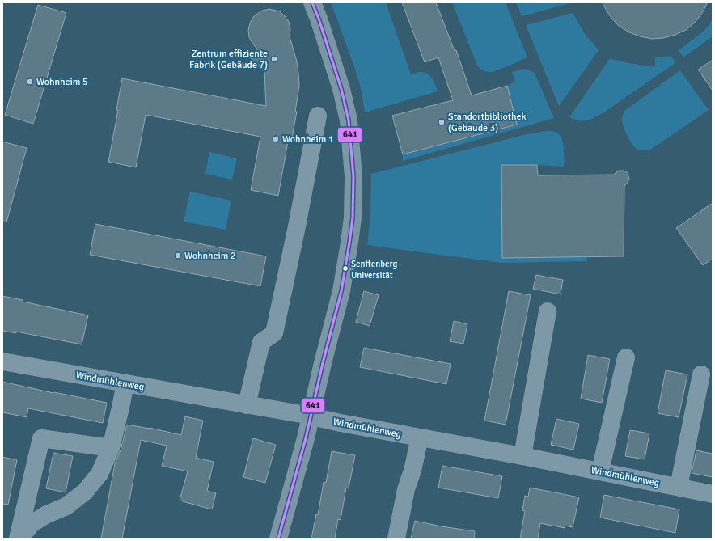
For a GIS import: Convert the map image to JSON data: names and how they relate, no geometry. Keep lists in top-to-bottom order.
{
  "streets": {
    "street": ["Windmühlenweg"]
  },
  "places": [
    "Zentrum effiziente Fabrik (Gebäude 7)",
    "Wohnheim 5",
    "Standortbibliothek (Gebäude 3)",
    "Wohnheim 1",
    "Wohnheim 2",
    "Senftenberg Universität"
  ],
  "lines": ["transit line 641"]
}
